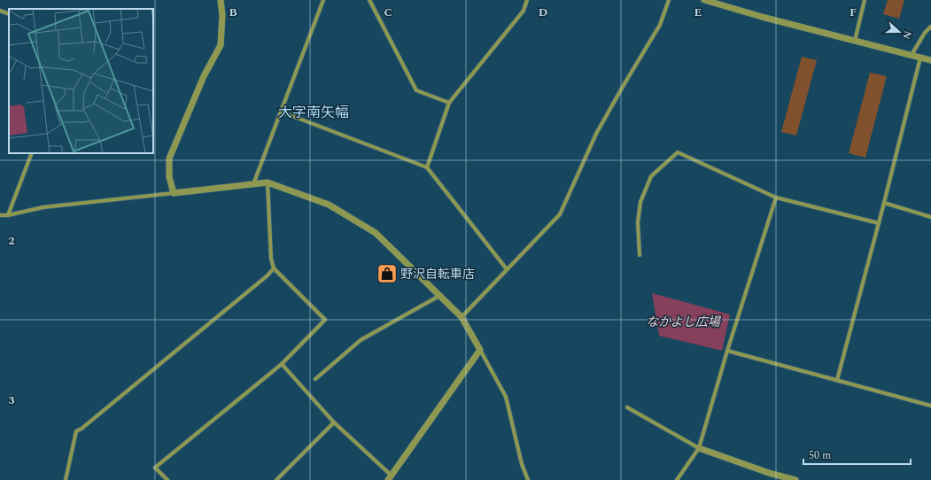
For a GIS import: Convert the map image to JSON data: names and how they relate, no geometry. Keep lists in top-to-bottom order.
{
  "districts": ["大字南矢幅"],
  "parks": ["なかよし広場"],
  "places": {
    "shop": ["野沢自転車店"]
  },
  "scale_bar": "50 m",
  "north": "right",
  "grid": {
    "columns": [
      "B",
      "C",
      "D",
      "E",
      "F"
    ],
    "rows": ["2", "3"]
  }
}
